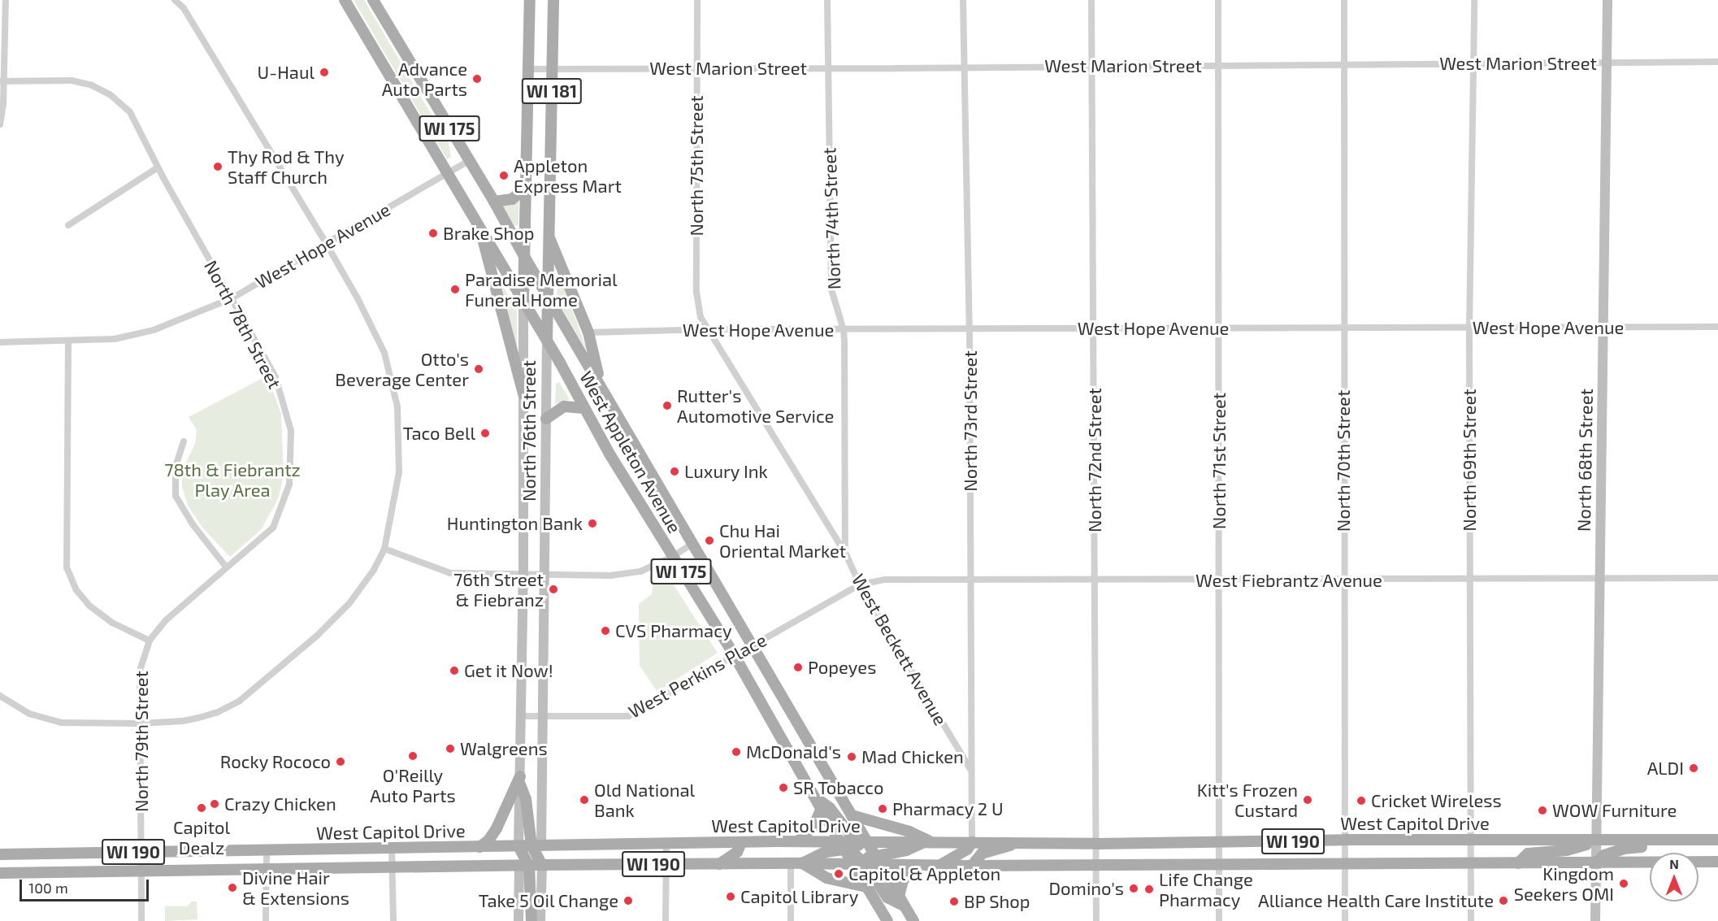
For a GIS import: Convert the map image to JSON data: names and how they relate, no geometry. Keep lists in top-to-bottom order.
{
  "streets": {
    "main road": [
      "WI 181",
      "WI 175",
      "North 76th Street",
      "West Appleton Avenue",
      "North 68th Street",
      "West Capitol Drive",
      "WI 190"
    ],
    "street": [
      "West Marion Street",
      "North 75th Street",
      "North 74th Street",
      "West Hope Avenue",
      "North 78th Street",
      "North 73rd Street",
      "North 72nd Street",
      "North 69th Street",
      "North 71st Street",
      "North 70th Street",
      "West Fiebrantz Avenue",
      "West Beckett Avenue",
      "West Perkins Place",
      "North 79th Street"
    ]
  },
  "crossings": [
    ["West Marion Street", "North 75th Street"],
    ["West Marion Street", "North 74th Street"],
    ["West Marion Street", "North 73rd Street"],
    ["West Marion Street", "North 76th Street"],
    ["West Marion Street", "North 72nd Street"],
    ["West Marion Street", "North 69th Street"],
    ["West Marion Street", "North 68th Street"],
    ["West Marion Street", "North 71st Street"],
    ["West Marion Street", "North 70th Street"],
    ["North 75th Street", "West Hope Avenue"],
    ["North 75th Street", "West Beckett Avenue"],
    ["North 74th Street", "West Hope Avenue"],
    ["North 74th Street", "West Beckett Avenue"],
    ["West Hope Avenue", "North 78th Street"],
    ["West Hope Avenue", "North 73rd Street"],
    ["West Hope Avenue", "West Appleton Avenue"],
    ["West Hope Avenue", "North 72nd Street"],
    ["West Hope Avenue", "North 69th Street"],
    ["West Hope Avenue", "North 68th Street"],
    ["West Hope Avenue", "North 71st Street"],
    ["West Hope Avenue", "North 70th Street"],
    ["West Hope Avenue", "West Beckett Avenue"],
    ["North 78th Street", "North 79th Street"],
    ["North 73rd Street", "West Fiebrantz Avenue"],
    ["North 73rd Street", "West Beckett Avenue"],
    ["North 73rd Street", "West Capitol Drive"],
    ["North 76th Street", "West Appleton Avenue"],
    ["North 76th Street", "West Perkins Place"],
    ["North 76th Street", "West Capitol Drive"],
    ["West Appleton Avenue", "West Perkins Place"],
    ["West Appleton Avenue", "West Capitol Drive"],
    ["North 72nd Street", "West Fiebrantz Avenue"],
    ["North 72nd Street", "West Capitol Drive"],
    ["North 69th Street", "West Fiebrantz Avenue"],
    ["North 69th Street", "West Capitol Drive"],
    ["North 68th Street", "West Fiebrantz Avenue"],
    ["North 68th Street", "West Capitol Drive"],
    ["North 71st Street", "West Fiebrantz Avenue"],
    ["North 71st Street", "West Capitol Drive"],
    ["North 70th Street", "West Fiebrantz Avenue"],
    ["North 70th Street", "West Capitol Drive"],
    ["West Fiebrantz Avenue", "West Beckett Avenue"],
    ["West Fiebrantz Avenue", "West Perkins Place"],
    ["West Beckett Avenue", "West Perkins Place"],
    ["North 79th Street", "West Capitol Drive"]
  ],
  "parks": ["78th & Fiebrantz Play Area"],
  "places": [
    "U-Haul",
    "Advance Auto Parts",
    "Thy Rod & Thy Staff Church",
    "Appleton Express Mart",
    "Brake Shop",
    "Paradise Memorial Funeral Home",
    "Otto's Beverage Center",
    "Rutter's Automotive Service",
    "Taco Bell",
    "Luxury Ink",
    "Huntington Bank",
    "Chu Hai Oriental Market",
    "76th Street & Fiebranz",
    "CVS Pharmacy",
    "Popeyes",
    "Get it Now!",
    "Walgreens",
    "McDonald's",
    "O'Reilly Auto Parts",
    "Mad Chicken",
    "Rocky Rococo",
    "ALDI",
    "SR Tobacco",
    "Old National Bank",
    "Kitt's Frozen Custard",
    "Cricket Wireless",
    "Crazy Chicken",
    "Capitol Dealz",
    "Pharmacy 2 U",
    "WOW Furniture",
    "Capitol & Appleton",
    "Kingdom Seekers OMI",
    "Divine Hair & Extensions",
    "Domino's",
    "Life Change Pharmacy",
    "Capitol Library",
    "Take 5 Oil Change",
    "Alliance Health Care Institute",
    "BP Shop"
  ],
  "scale_bar": "100 m",
  "north": "top"
}
